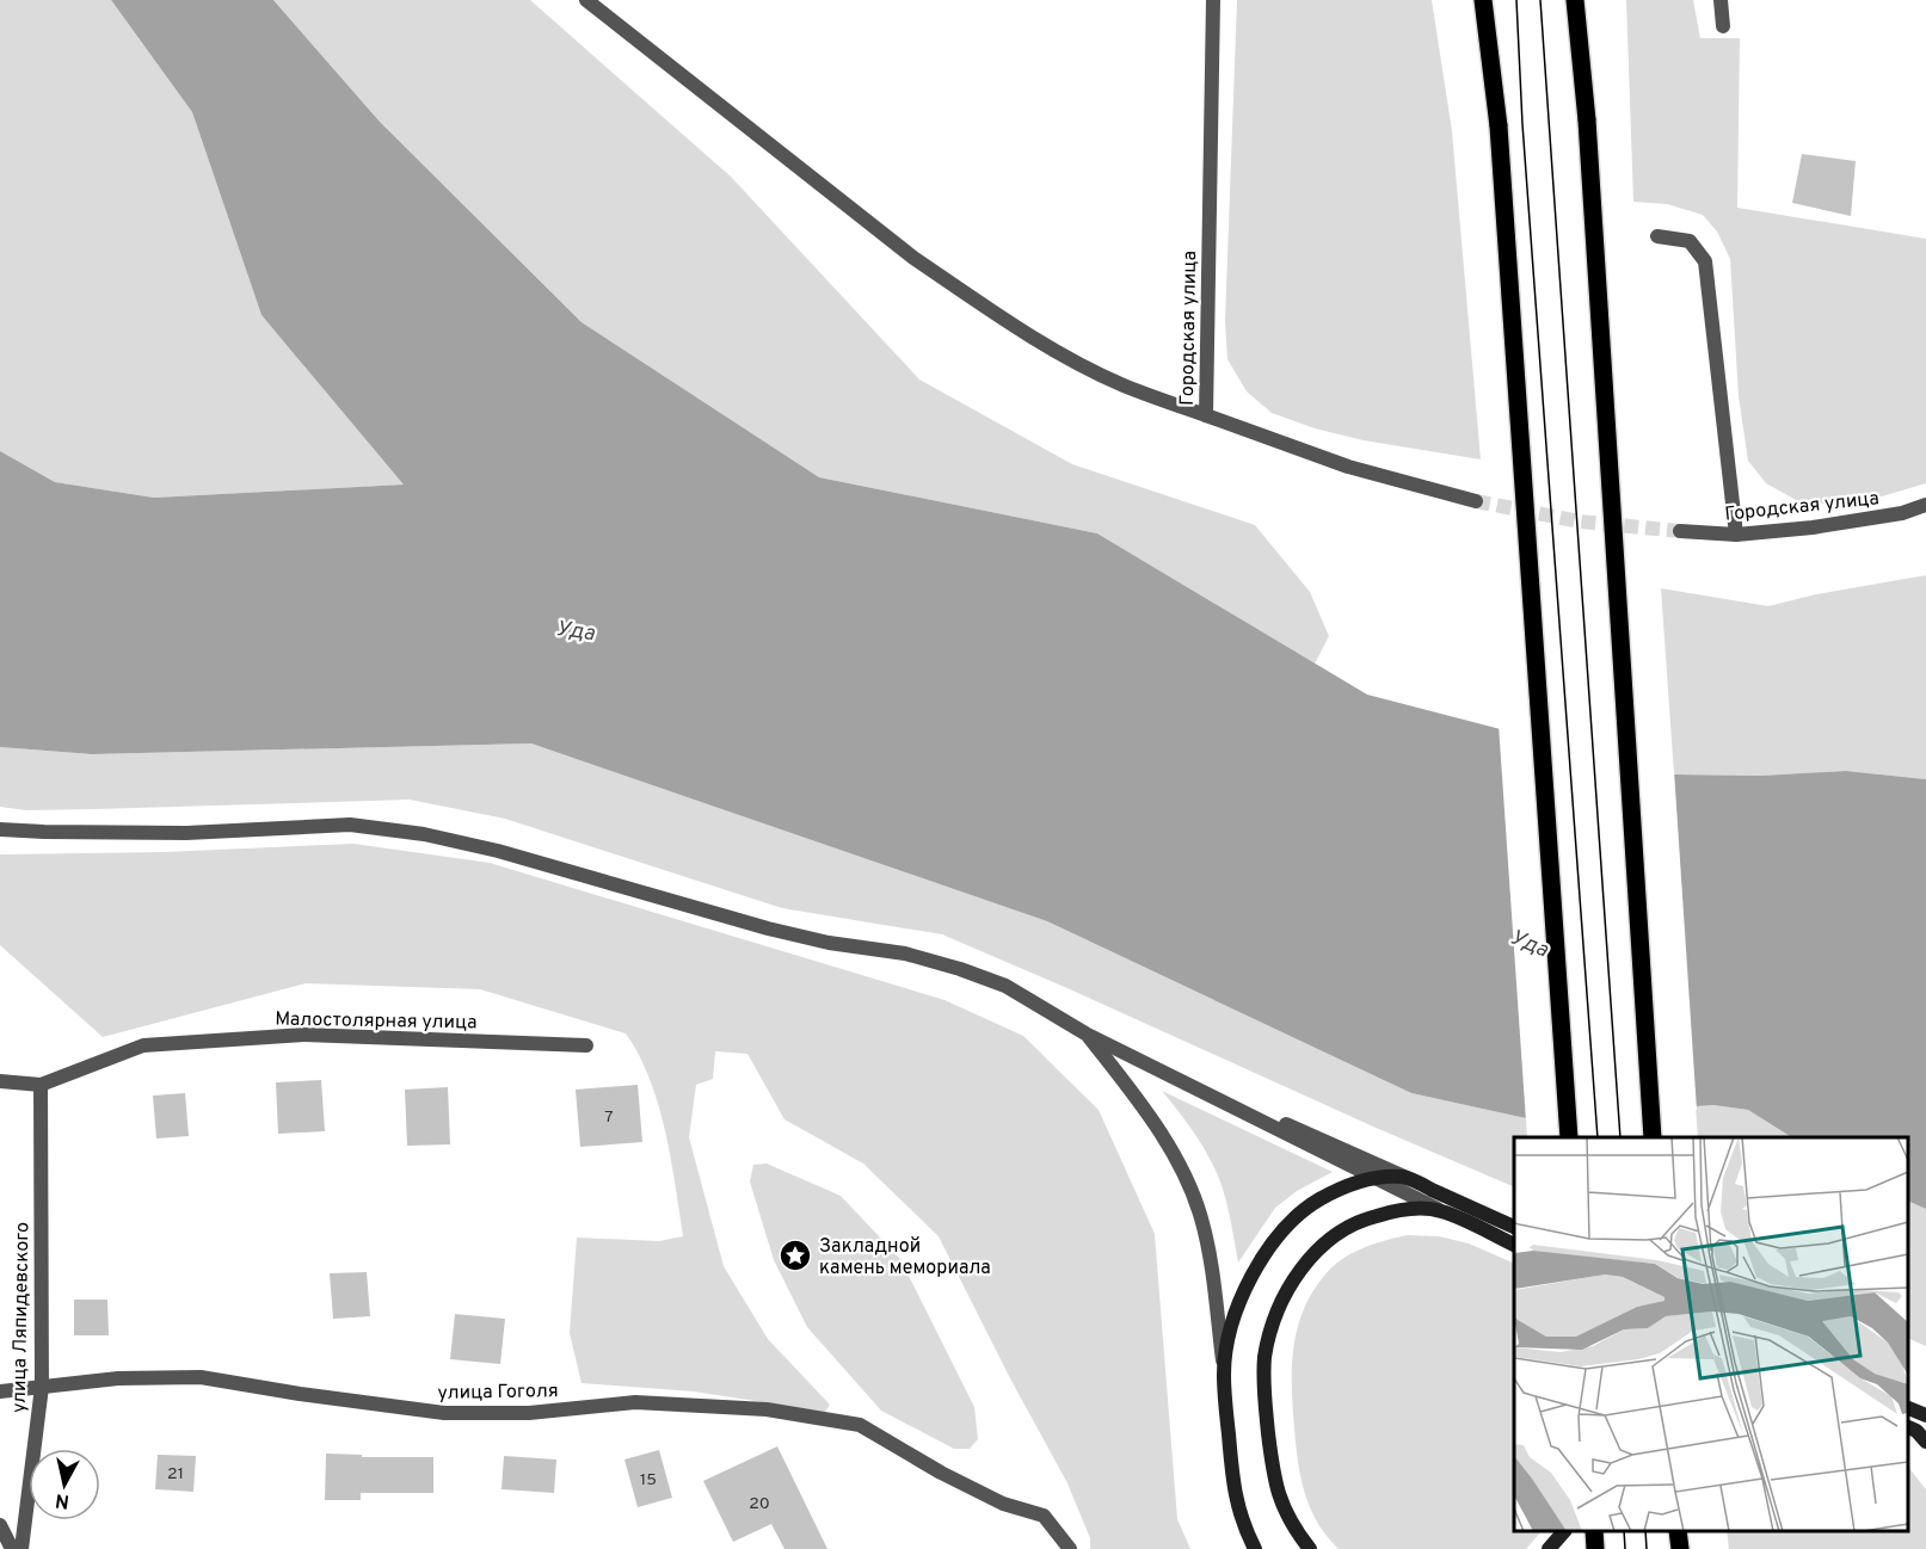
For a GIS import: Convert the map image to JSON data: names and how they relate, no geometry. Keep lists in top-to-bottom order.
{
  "streets": {
    "street": [
      "Городская улица",
      "Малостолярная улица",
      "улица Ляпидевского",
      "улица Гоголя"
    ]
  },
  "crossings": [
    ["Малостолярная улица", "улица Ляпидевского"],
    ["улица Ляпидевского", "улица Гоголя"]
  ],
  "water": ["Уда"],
  "places": {
    "place": ["Закладной камень мемориала"]
  },
  "house_numbers": [
    "7",
    "21",
    "15",
    "20"
  ],
  "north": "bottom"
}
